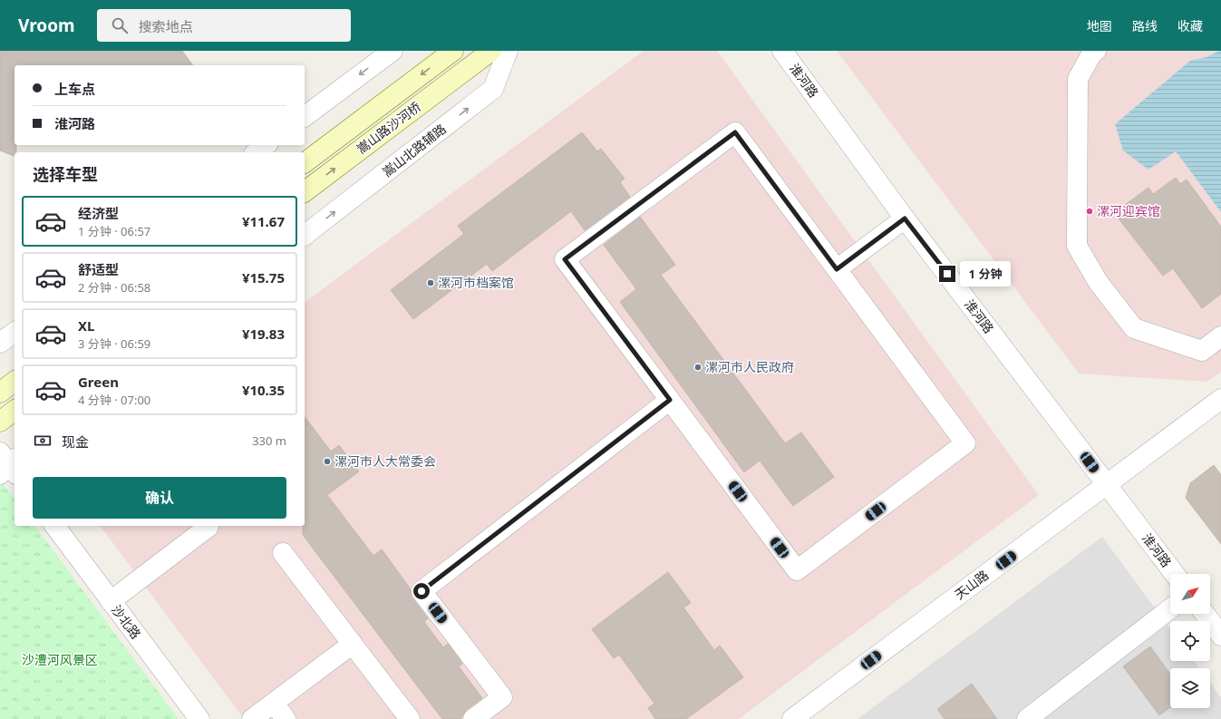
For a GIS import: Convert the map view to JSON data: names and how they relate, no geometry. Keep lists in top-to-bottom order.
{
  "streets": {
    "main road": ["嵩山路沙河桥"],
    "street": [
      "淮河路",
      "嵩山北路辅路",
      "天山路",
      "沙北路"
    ]
  },
  "crossings": [
    ["淮河路", "天山路"]
  ],
  "parks": ["沙澧河风景区"],
  "places": [
    "漯河迎宾馆",
    "漯河市档案馆",
    "漯河市人民政府",
    "漯河市人大常委会"
  ],
  "north": "top right",
  "page": {
    "header": "Vroom",
    "search": "搜索地点",
    "nav": ["地图", "路线", "收藏"],
    "banner": ["上车点", "淮河路"],
    "heading": "选择车型",
    "list": [
      {
        "name": "经济型",
        "note": "1 分钟 · 06:57",
        "value": "¥11.67"
      },
      {
        "name": "舒适型",
        "note": "2 分钟 · 06:58",
        "value": "¥15.75"
      },
      {
        "name": "XL",
        "note": "3 分钟 · 06:59",
        "value": "¥19.83"
      },
      {
        "name": "Green",
        "note": "4 分钟 · 07:00",
        "value": "¥10.35"
      }
    ],
    "bubble": "1 分钟",
    "pay": ["现金", "330 m"],
    "buttons": "确认"
  }
}
